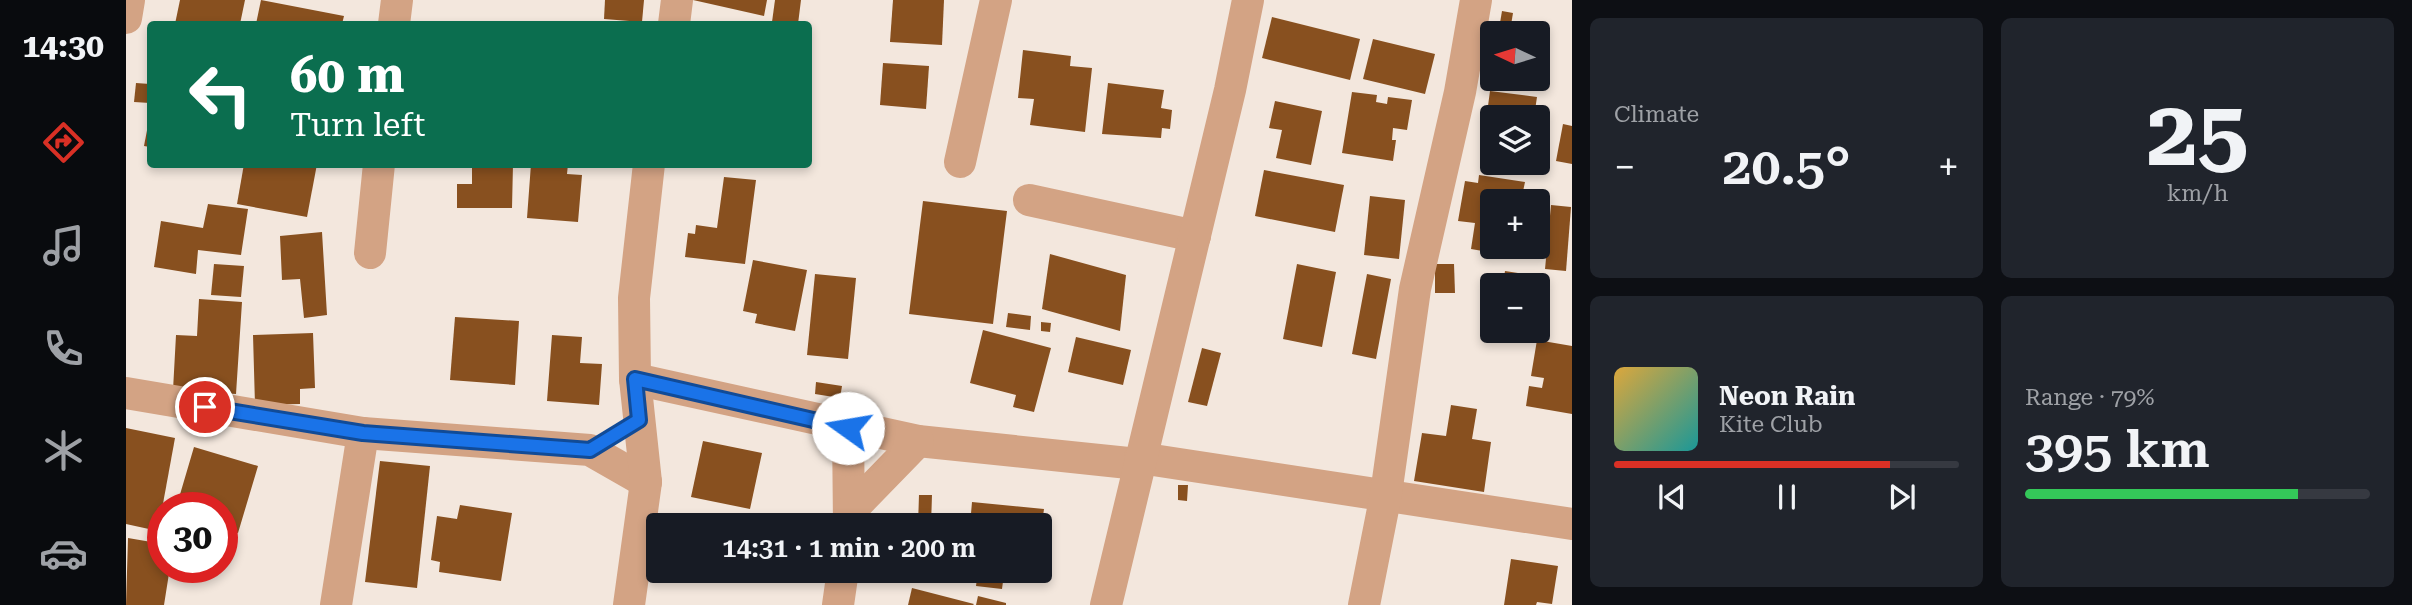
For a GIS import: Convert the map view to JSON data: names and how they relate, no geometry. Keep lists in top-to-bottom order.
{
  "north": "left",
  "page": {
    "tabs": "14:30",
    "tile": [
      "Climate",
      ["25", "km/h"],
      ["Range · 79%", "395 km"]
    ],
    "map_buttons": ["+", "−"],
    "turn": ["60 m", "Turn left"],
    "heat": ["−", "20.5°", "+"],
    "song": ["Neon Rain", "Kite Club"],
    "limit": "30",
    "trip": "14:31 · 1 min · 200 m"
  }
}
